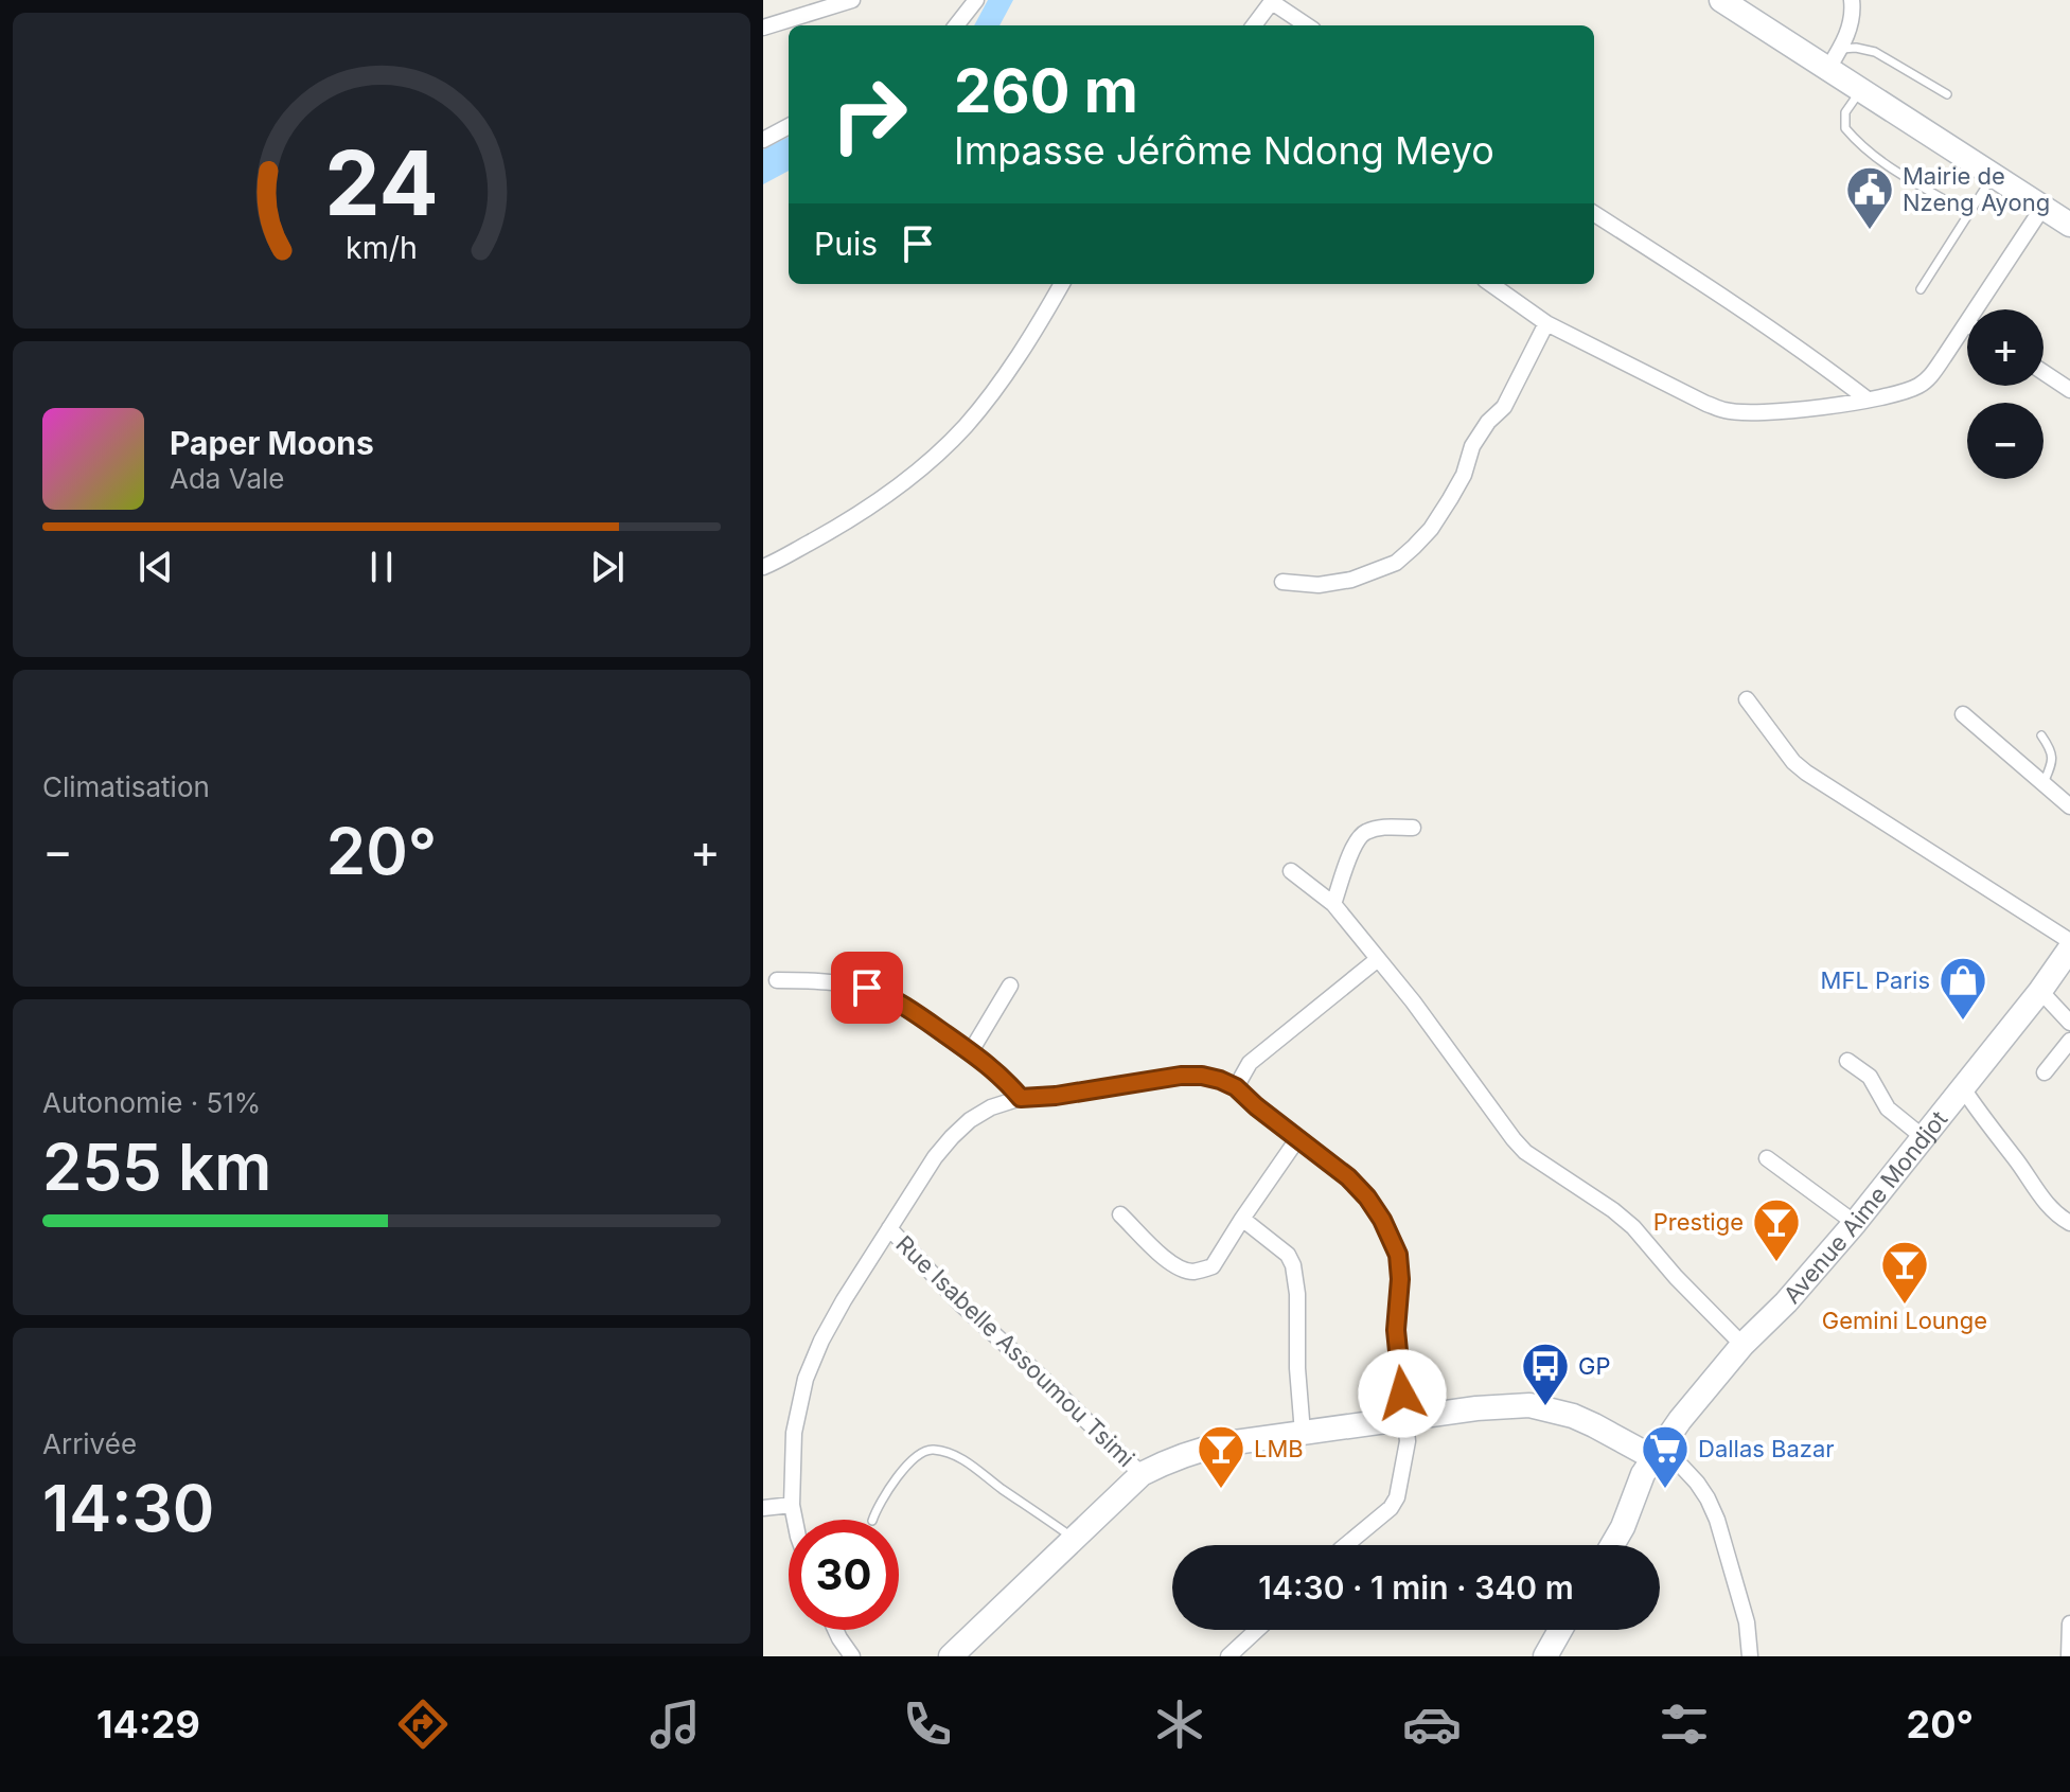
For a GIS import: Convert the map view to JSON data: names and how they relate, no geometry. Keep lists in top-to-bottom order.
{
  "streets": {
    "main road": ["Avenue Aime Mondjot"],
    "street": ["Rue Isabelle Assoumou Tsimi"]
  },
  "places": {
    "public building": ["Mairie de Nzeng Ayong"],
    "shop": ["MFL Paris"],
    "bar": ["Prestige", "Gemini Lounge", "LMB"],
    "bus stop": ["GP"],
    "supermarket": ["Dallas Bazar"]
  },
  "page": {
    "turn": ["260 m", "Impasse Jérôme Ndong Meyo"],
    "then": "Puis",
    "map_buttons": ["+", "−"],
    "song": ["Paper Moons", "Ada Vale"],
    "tile": [
      "Climatisation",
      ["Autonomie · 51%", "255 km"],
      ["Arrivée", "14:30"]
    ],
    "heat": ["−", "20°", "+"],
    "limit": "30",
    "trip": "14:30 · 1 min · 340 m",
    "tabs": ["14:29", "20°"],
    "gauge": ["24", "km/h"]
  }
}
